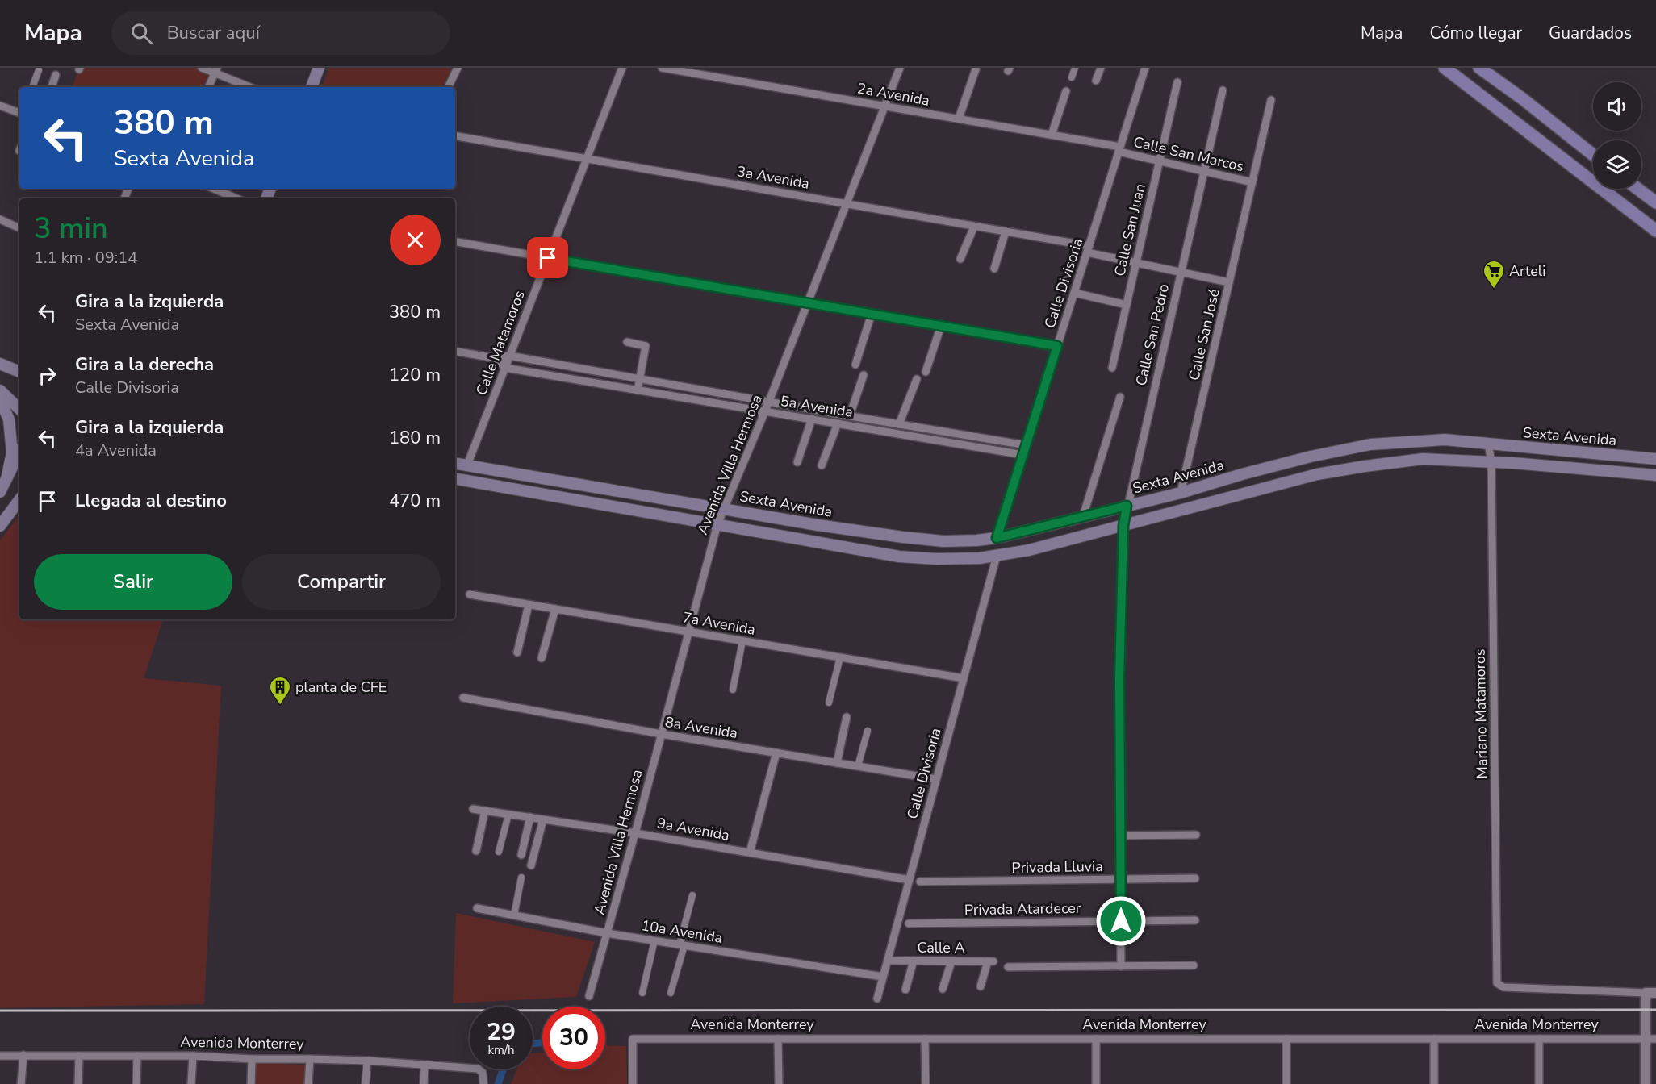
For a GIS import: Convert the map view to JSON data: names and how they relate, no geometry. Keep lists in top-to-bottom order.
{
  "streets": {
    "main road": ["Sexta Avenida"],
    "street": [
      "2a Avenida",
      "Calle San Marcos",
      "3a Avenida",
      "Calle San Juan",
      "Calle Divisoria",
      "Calle San Pedro",
      "Calle San José",
      "Calle Matamoros",
      "5a Avenida",
      "Avenida Villa Hermosa",
      "7a Avenida",
      "Mariano Matamoros",
      "8a Avenida",
      "9a Avenida",
      "Privada Lluvia",
      "Privada Atardecer",
      "10a Avenida",
      "Calle A",
      "Avenida Monterrey"
    ]
  },
  "crossings": [
    ["2a Avenida", "Calle San Marcos"],
    ["2a Avenida", "Calle Divisoria"],
    ["2a Avenida", "Avenida Villa Hermosa"],
    ["Calle San Marcos", "Calle San Juan"],
    ["Calle San Marcos", "Calle Divisoria"],
    ["Calle San Marcos", "Calle San Pedro"],
    ["Calle San Marcos", "Calle San José"],
    ["3a Avenida", "Calle San Juan"],
    ["3a Avenida", "Calle Divisoria"],
    ["3a Avenida", "Calle San Pedro"],
    ["3a Avenida", "Calle San José"],
    ["3a Avenida", "Calle Matamoros"],
    ["3a Avenida", "Avenida Villa Hermosa"],
    ["Calle Divisoria", "5a Avenida"],
    ["Calle Divisoria", "Sexta Avenida"],
    ["Calle Divisoria", "7a Avenida"],
    ["Calle Divisoria", "8a Avenida"],
    ["Calle Divisoria", "9a Avenida"],
    ["Calle Divisoria", "10a Avenida"],
    ["Calle Divisoria", "Calle A"],
    ["Calle San Pedro", "Sexta Avenida"],
    ["Calle San Pedro", "Privada Lluvia"],
    ["Calle San Pedro", "Privada Atardecer"],
    ["Calle San José", "Sexta Avenida"],
    ["Calle Matamoros", "5a Avenida"],
    ["Calle Matamoros", "Sexta Avenida"],
    ["5a Avenida", "Avenida Villa Hermosa"],
    ["Sexta Avenida", "Avenida Villa Hermosa"],
    ["Sexta Avenida", "Mariano Matamoros"],
    ["Avenida Villa Hermosa", "7a Avenida"],
    ["Avenida Villa Hermosa", "8a Avenida"],
    ["Avenida Villa Hermosa", "9a Avenida"],
    ["Avenida Villa Hermosa", "10a Avenida"]
  ],
  "places": {
    "supermarket": ["Arteli"],
    "building": ["planta de CFE"]
  },
  "page": {
    "header": "Mapa",
    "search": "Buscar aquí",
    "nav": ["Mapa", "Cómo llegar", "Guardados"],
    "turn": ["380 m", "Sexta Avenida"],
    "heading": ["3 min", "1.1 km · 09:14"],
    "list": [
      {
        "name": "Gira a la izquierda",
        "note": "Sexta Avenida",
        "value": "380 m"
      },
      {
        "name": "Gira a la derecha",
        "note": "Calle Divisoria",
        "value": "120 m"
      },
      {
        "name": "Gira a la izquierda",
        "note": "4a Avenida",
        "value": "180 m"
      },
      {
        "name": "Llegada al destino",
        "value": "470 m"
      }
    ],
    "buttons": ["Salir", "Compartir"],
    "speed": "29 km/h",
    "limit": "30"
  }
}
